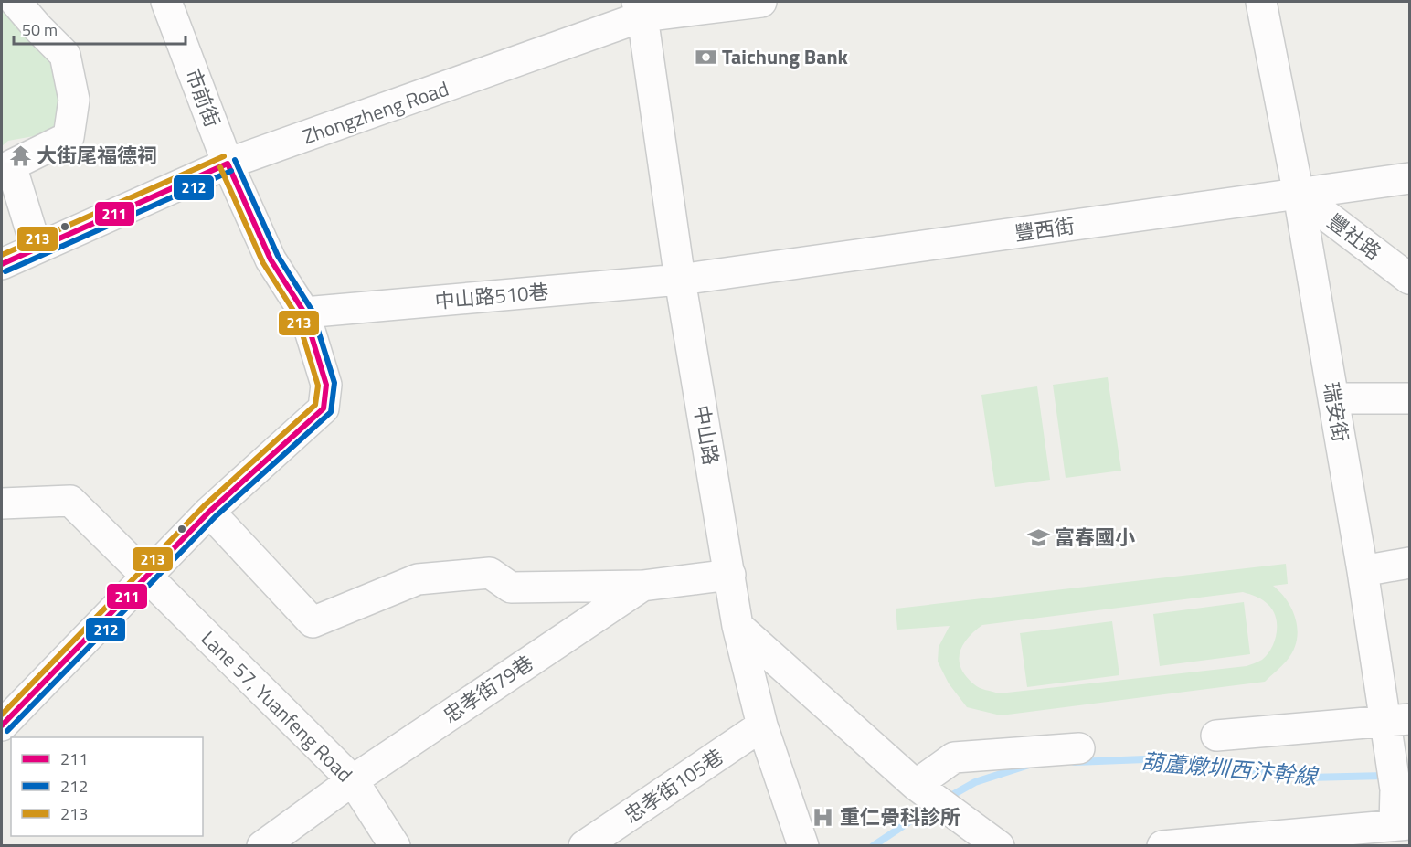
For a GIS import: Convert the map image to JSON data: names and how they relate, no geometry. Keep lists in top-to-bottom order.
{
  "streets": {
    "street": [
      "市前街",
      "Zhongzheng Road",
      "豐西街",
      "豐社路",
      "中山路510巷",
      "瑞安街",
      "中山路",
      "忠孝街79巷",
      "Lane 57, Yuanfeng Road",
      "忠孝街105巷"
    ]
  },
  "crossings": [
    ["市前街", "Zhongzheng Road"],
    ["市前街", "中山路510巷"],
    ["市前街", "Lane 57, Yuanfeng Road"],
    ["Zhongzheng Road", "中山路"],
    ["豐西街", "豐社路"],
    ["豐西街", "中山路510巷"],
    ["豐西街", "瑞安街"],
    ["豐西街", "中山路"],
    ["豐社路", "瑞安街"],
    ["中山路510巷", "中山路"],
    ["中山路", "忠孝街79巷"],
    ["中山路", "忠孝街105巷"],
    ["忠孝街79巷", "Lane 57, Yuanfeng Road"]
  ],
  "water": ["葫蘆燉圳西汴幹線"],
  "places": {
    "bank": ["Taichung Bank"],
    "temple": ["大街尾福德祠"],
    "school or university": ["富春國小"],
    "hospital": ["重仁骨科診所"]
  },
  "lines": ["transit line 213", "transit line 212", "transit line 211"],
  "legend": ["211", "212", "213"],
  "scale_bar": "50 m"
}
